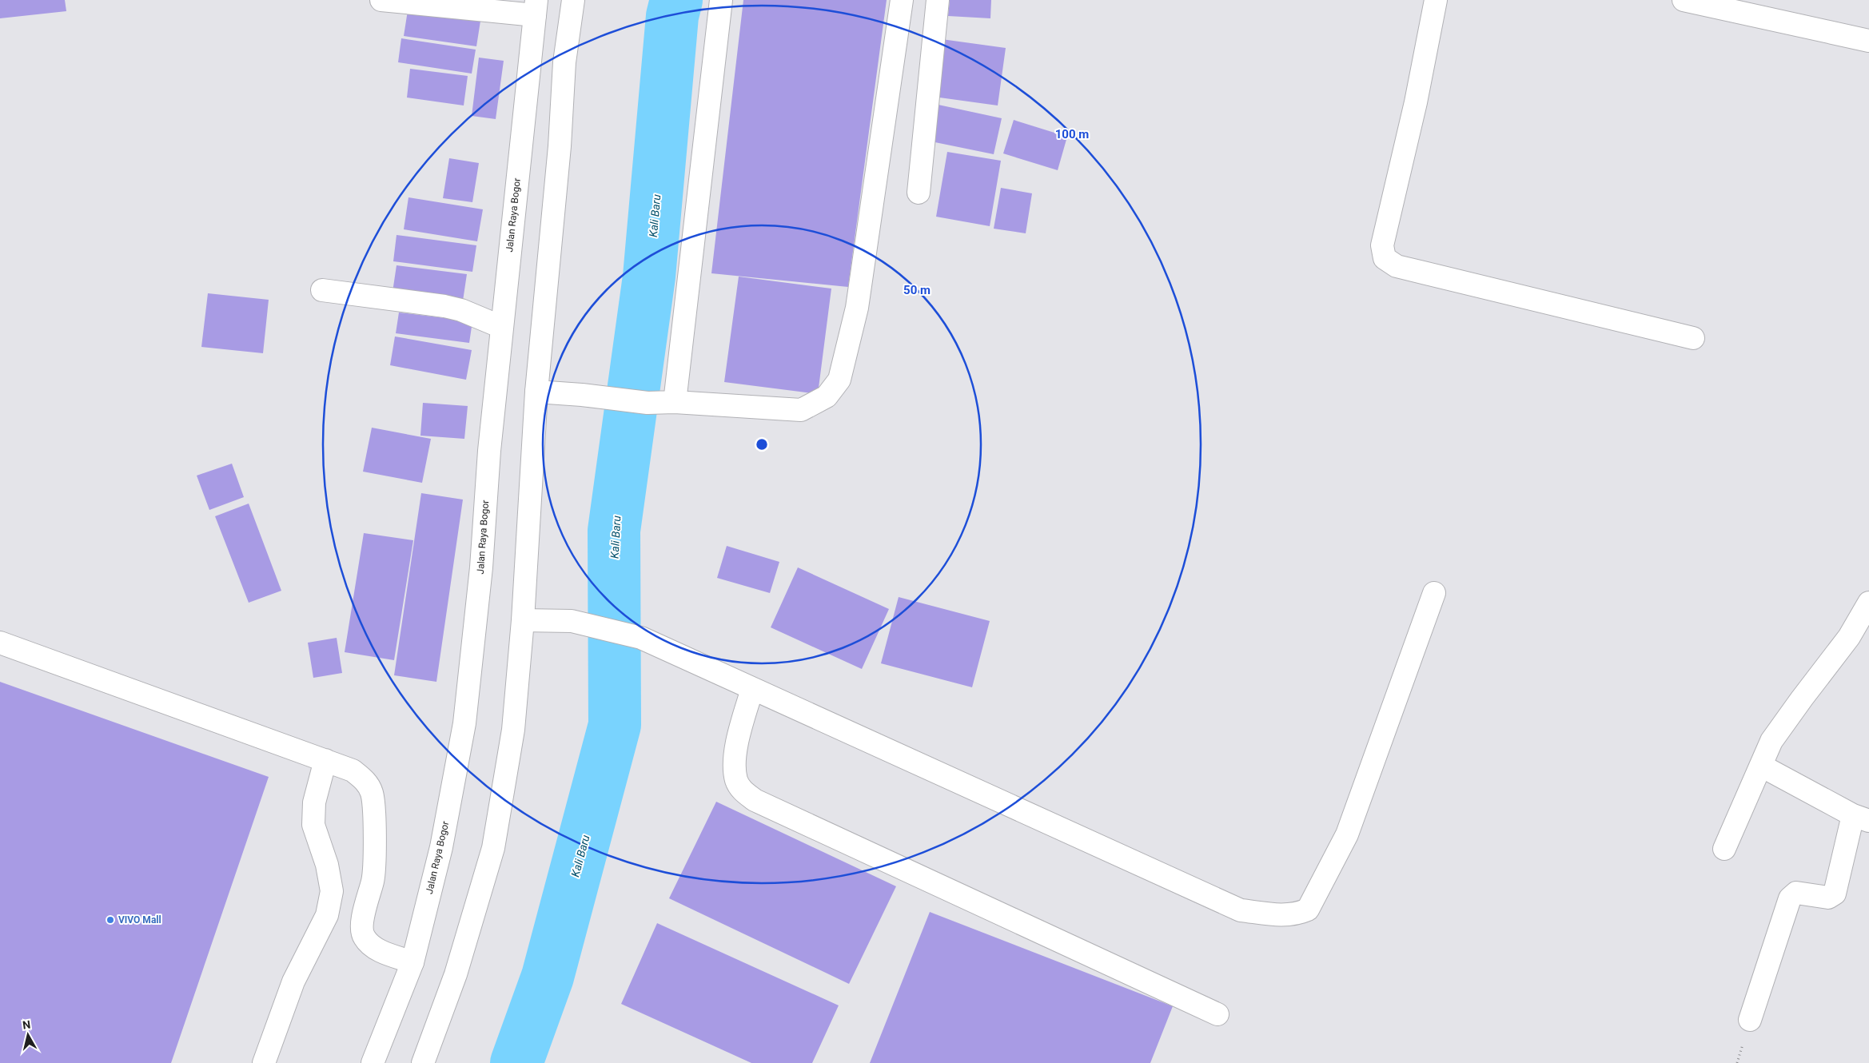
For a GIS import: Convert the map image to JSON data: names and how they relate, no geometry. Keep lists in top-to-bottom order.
{
  "streets": {
    "main road": ["Jalan Raya Bogor"]
  },
  "water": ["Kali Baru"],
  "places": ["VIVO Mall"],
  "north": "top",
  "rings": ["100 m", "50 m"]
}
